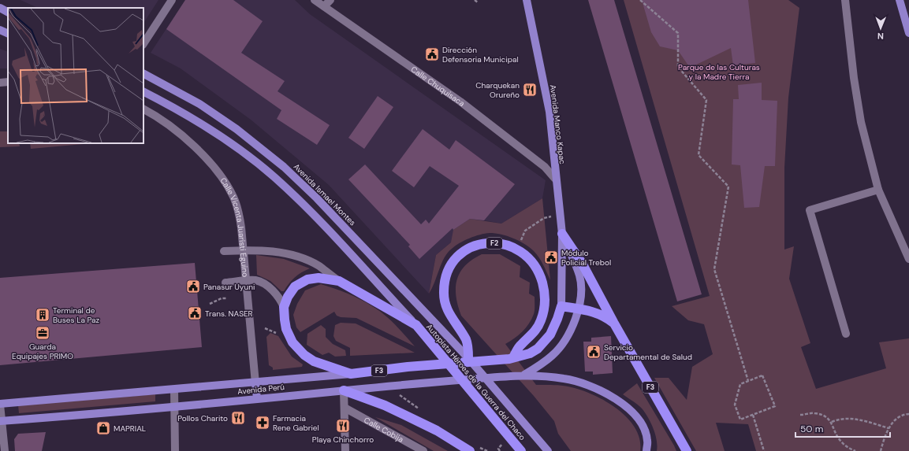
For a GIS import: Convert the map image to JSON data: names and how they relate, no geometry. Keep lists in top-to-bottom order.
{
  "streets": {
    "highway": [
      "Avenida Manco Kapac",
      "F2",
      "F3",
      "Autopista Héroes de la Guerra del Chaco",
      "Avenida Perú"
    ],
    "main road": ["Avenida Ismael Montes"],
    "street": ["Calle Chuquisaca", "Calle Vicenta Juaristi Eguino", "Calle Cobija"]
  },
  "crossings": [
    ["Calle Chuquisaca", "Avenida Manco Kapac"],
    ["Avenida Manco Kapac", "F2"],
    ["Avenida Manco Kapac", "F3"],
    ["Avenida Manco Kapac", "Avenida Perú"],
    ["Avenida Ismael Montes", "F2"],
    ["Avenida Ismael Montes", "Autopista Héroes de la Guerra del Chaco"],
    ["Calle Vicenta Juaristi Eguino", "Avenida Perú"],
    ["F2", "Autopista Héroes de la Guerra del Chaco"],
    ["F2", "Avenida Perú"]
  ],
  "parks": ["Parque de las Culturas y la Madre Tierra"],
  "places": {
    "public building": [
      "Dirección Defensoria Municipal",
      "Módulo Policial Trebol",
      "Panasur Uyuni",
      "Trans. NASER",
      "Servicio Departamental de Salud"
    ],
    "restaurant": ["Charquekan Orureño", "Pollos Charito", "Playa Chinchorro"],
    "building": ["Terminal de Buses La Paz"],
    "office": ["Guarda Equipajes PRIMO"],
    "pharmacy": ["Farmacia Rene Gabriel"],
    "shop": ["MAPRIAL"]
  },
  "scale_bar": "50 m",
  "north": "bottom"
}
